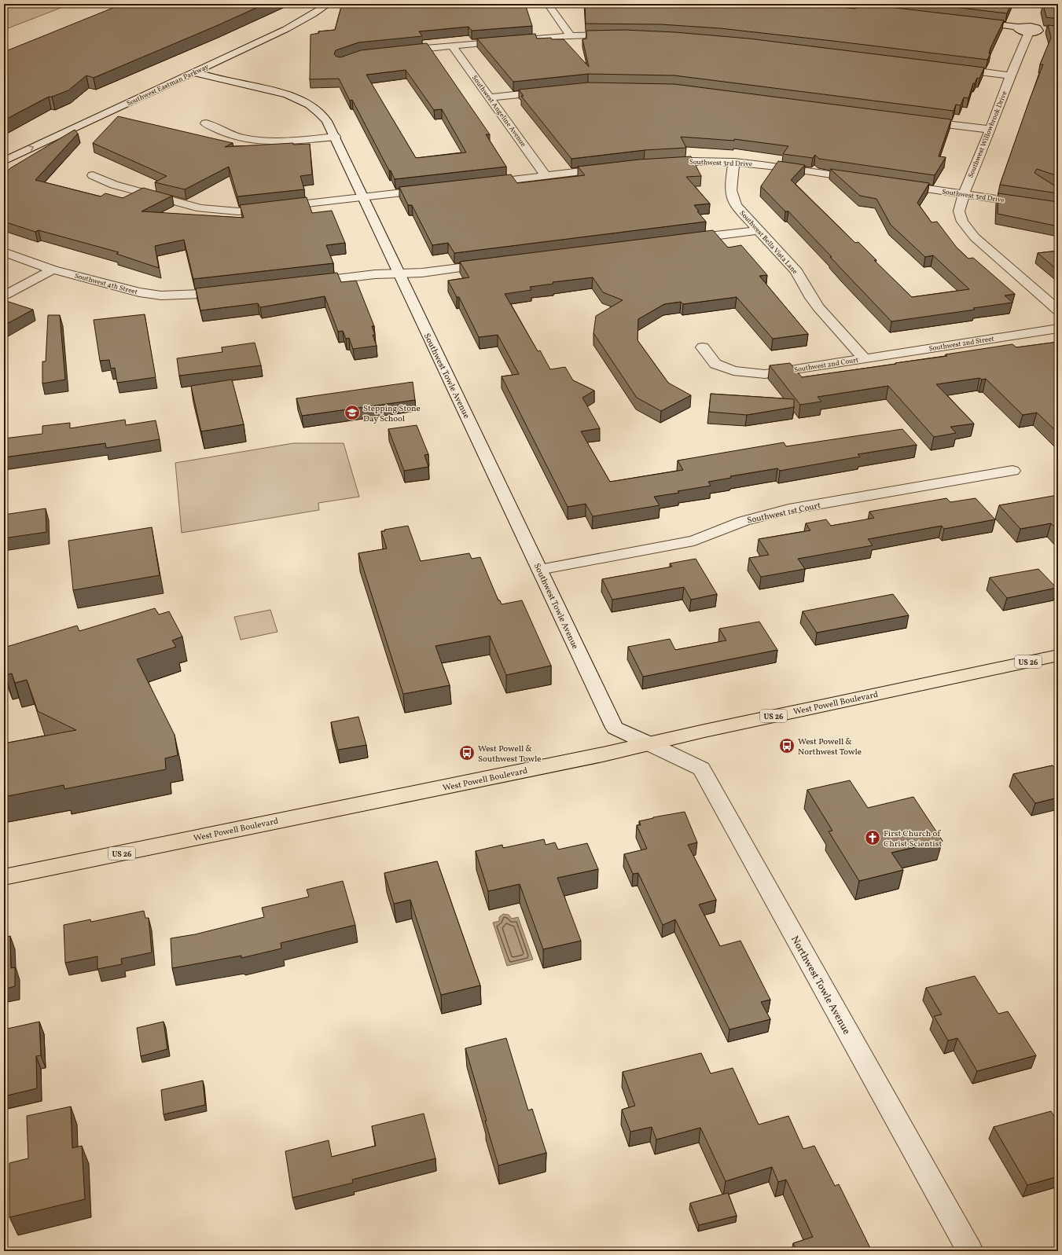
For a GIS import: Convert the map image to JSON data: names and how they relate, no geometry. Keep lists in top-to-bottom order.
{
  "streets": {
    "main road": ["US 26", "West Powell Boulevard"],
    "street": [
      "Southwest Eastman Parkway",
      "Southwest Angeline Avenue",
      "Southwest Willowbrook Drive",
      "Southwest 3rd Drive",
      "Southwest Bella Vista Lane",
      "Southwest 4th Street",
      "Southwest 2nd Street",
      "Southwest 2nd Court",
      "Southwest Towle Avenue",
      "Southwest 1st Court",
      "Northwest Towle Avenue"
    ]
  },
  "crossings": [
    ["Southwest Eastman Parkway", "Southwest Towle Avenue"],
    ["Southwest Willowbrook Drive", "Southwest 3rd Drive"],
    ["Southwest 3rd Drive", "Southwest Bella Vista Lane"],
    ["Southwest Bella Vista Lane", "Southwest 2nd Street"],
    ["Southwest Bella Vista Lane", "Southwest 2nd Court"],
    ["Southwest 2nd Street", "Southwest 2nd Court"],
    ["Southwest Towle Avenue", "Southwest 1st Court"],
    ["Southwest Towle Avenue", "West Powell Boulevard"],
    ["Southwest Towle Avenue", "Northwest Towle Avenue"],
    ["West Powell Boulevard", "Northwest Towle Avenue"]
  ],
  "places": {
    "school or university": ["Stepping Stone Day School"],
    "bus stop": ["West Powell & Northwest Towle", "West Powell & Southwest Towle"],
    "church": ["First Church of Christ Scientist"]
  }
}
